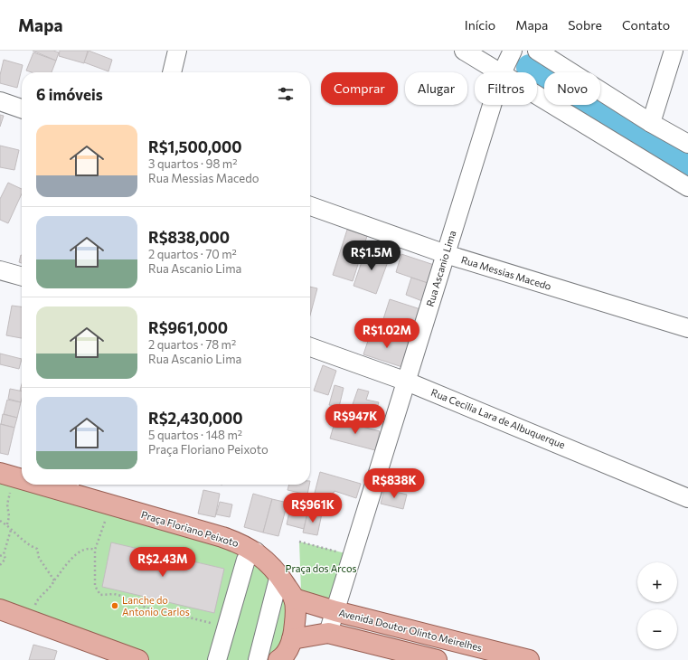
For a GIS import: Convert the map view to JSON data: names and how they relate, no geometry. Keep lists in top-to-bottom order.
{
  "streets": {
    "main road": ["Praça Floriano Peixoto", "Avenida Doutor Olinto Meirelhes"],
    "street": ["Rua Ascanio Lima", "Rua Messias Macedo", "Rua Cecilia Lara de Albuquerque"]
  },
  "crossings": [
    ["Rua Ascanio Lima", "Rua Messias Macedo"],
    ["Rua Ascanio Lima", "Rua Cecilia Lara de Albuquerque"],
    ["Rua Ascanio Lima", "Avenida Doutor Olinto Meirelhes"],
    ["Praça Floriano Peixoto", "Avenida Doutor Olinto Meirelhes"]
  ],
  "parks": ["Praça dos Arcos"],
  "places": ["Lanche do Antonio Carlos"],
  "page": {
    "header": "Mapa",
    "nav": [
      "Início",
      "Mapa",
      "Sobre",
      "Contato"
    ],
    "chip": [
      "Comprar",
      "Alugar",
      "Filtros",
      "Novo"
    ],
    "heading": "6 imóveis",
    "list": [
      {
        "name": "R$1,500,000",
        "note": "3 quartos · 98 m² · Rua Messias Macedo"
      },
      {
        "name": "R$838,000",
        "note": "2 quartos · 70 m² · Rua Ascanio Lima"
      },
      {
        "name": "R$961,000",
        "note": "2 quartos · 78 m² · Rua Ascanio Lima"
      },
      {
        "name": "R$2,430,000",
        "note": "5 quartos · 148 m² · Praça Floriano Peixoto"
      }
    ],
    "price": [
      "R$1.5M",
      "R$1.02M",
      "R$947K",
      "R$838K",
      "R$961K",
      "R$2.43M"
    ],
    "map_buttons": ["+", "−"]
  }
}
